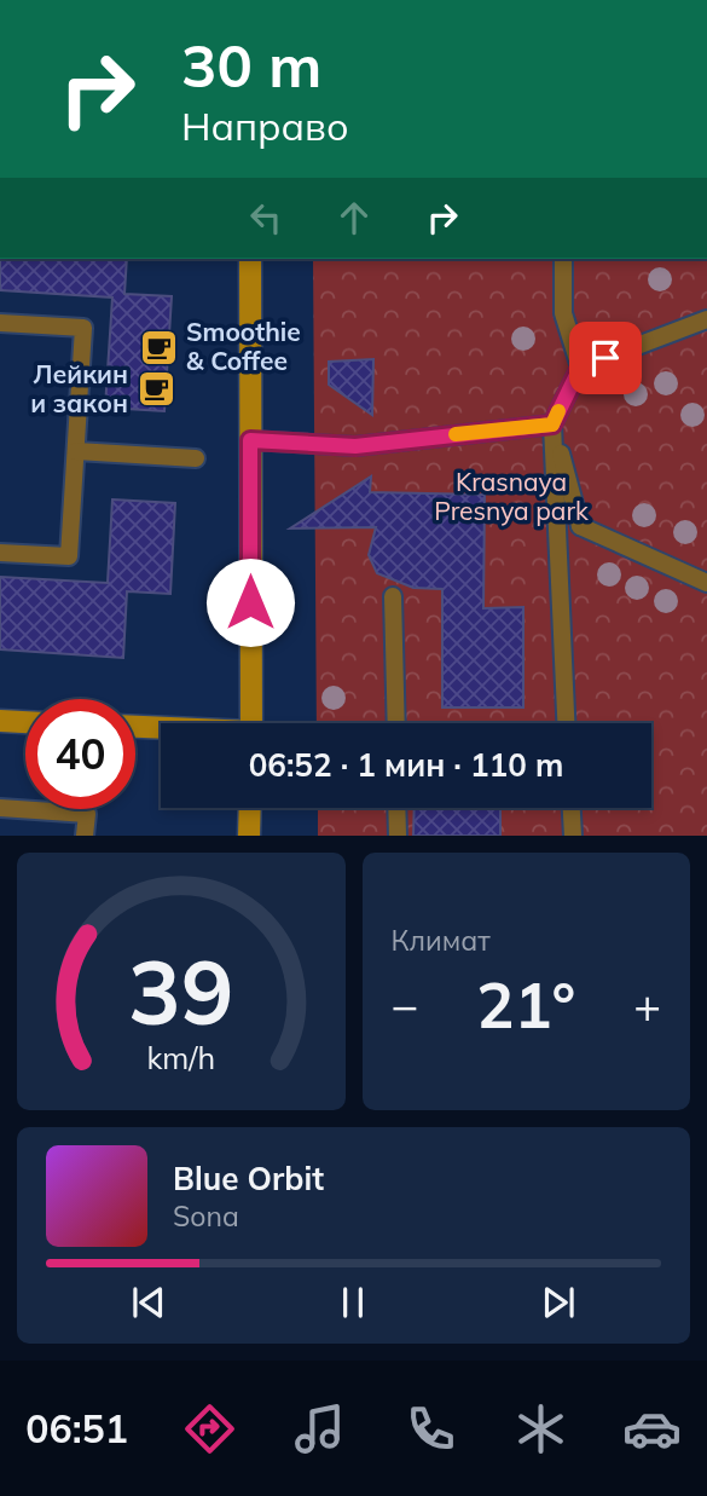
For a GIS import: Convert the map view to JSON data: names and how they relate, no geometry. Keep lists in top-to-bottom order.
{
  "parks": ["Krasnaya Presnya park"],
  "places": {
    "cafe": ["Smoothie & Coffee", "Лейкин и закон"]
  },
  "page": {
    "turn": ["30 m", "Направо"],
    "limit": "40",
    "trip": "06:52 · 1 мин · 110 m",
    "tile": "Климат",
    "heat": ["−", "21°", "+"],
    "song": ["Blue Orbit", "Sona"],
    "tabs": "06:51",
    "gauge": ["39", "km/h"]
  }
}
